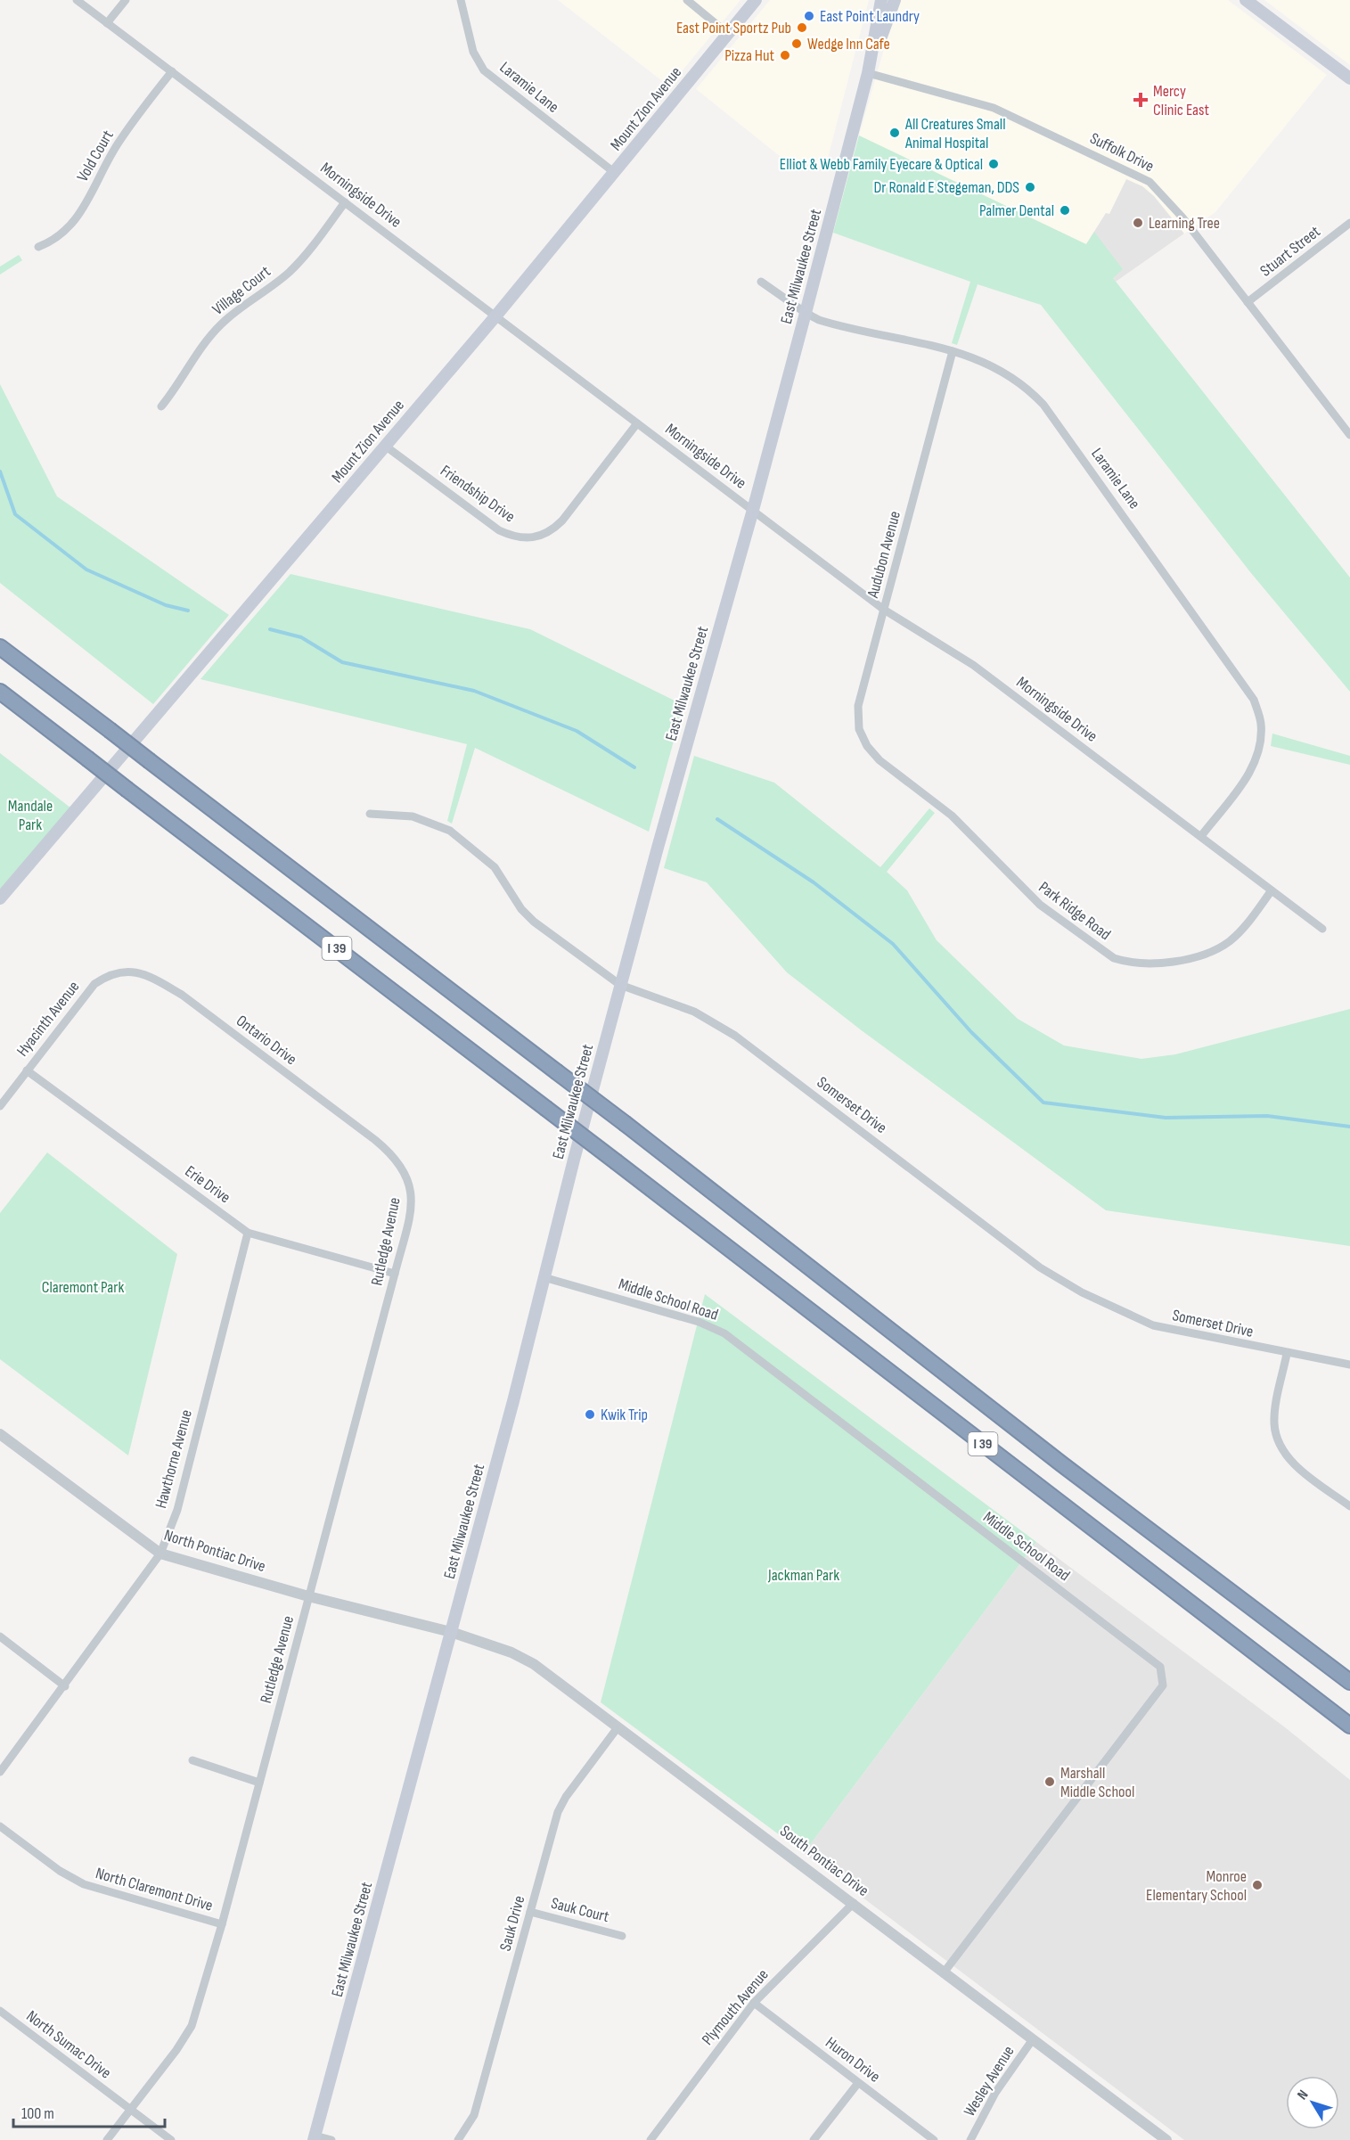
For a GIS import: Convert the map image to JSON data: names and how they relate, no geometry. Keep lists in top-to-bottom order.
{
  "streets": {
    "highway": ["I 39"],
    "main road": ["Mount Zion Avenue", "East Milwaukee Street"],
    "street": [
      "Laramie Lane",
      "Suffolk Drive",
      "Vold Court",
      "Morningside Drive",
      "Stuart Street",
      "Village Court",
      "Friendship Drive",
      "Audubon Avenue",
      "Park Ridge Road",
      "Hyacinth Avenue",
      "Ontario Drive",
      "Somerset Drive",
      "Erie Drive",
      "Rutledge Avenue",
      "Middle School Road",
      "Hawthorne Avenue",
      "North Pontiac Drive",
      "South Pontiac Drive",
      "North Claremont Drive",
      "Sauk Court",
      "Sauk Drive",
      "Plymouth Avenue",
      "North Sumac Drive",
      "Huron Drive",
      "Wesley Avenue"
    ]
  },
  "crossings": [
    ["Laramie Lane", "Mount Zion Avenue"],
    ["Laramie Lane", "Morningside Drive"],
    ["Laramie Lane", "East Milwaukee Street"],
    ["Laramie Lane", "Audubon Avenue"],
    ["Mount Zion Avenue", "Morningside Drive"],
    ["Mount Zion Avenue", "Friendship Drive"],
    ["Suffolk Drive", "Stuart Street"],
    ["Suffolk Drive", "East Milwaukee Street"],
    ["Vold Court", "Morningside Drive"],
    ["Morningside Drive", "East Milwaukee Street"],
    ["Morningside Drive", "Village Court"],
    ["Morningside Drive", "Friendship Drive"],
    ["Morningside Drive", "Audubon Avenue"],
    ["Morningside Drive", "Park Ridge Road"],
    ["East Milwaukee Street", "Somerset Drive"],
    ["East Milwaukee Street", "Middle School Road"],
    ["East Milwaukee Street", "North Pontiac Drive"],
    ["East Milwaukee Street", "South Pontiac Drive"],
    ["Audubon Avenue", "Park Ridge Road"],
    ["Hyacinth Avenue", "Ontario Drive"],
    ["Hyacinth Avenue", "Erie Drive"],
    ["Ontario Drive", "Rutledge Avenue"],
    ["Erie Drive", "Rutledge Avenue"],
    ["Erie Drive", "Hawthorne Avenue"],
    ["Rutledge Avenue", "North Pontiac Drive"],
    ["Rutledge Avenue", "North Claremont Drive"],
    ["Rutledge Avenue", "North Sumac Drive"],
    ["Middle School Road", "South Pontiac Drive"],
    ["Hawthorne Avenue", "North Pontiac Drive"],
    ["North Pontiac Drive", "South Pontiac Drive"],
    ["South Pontiac Drive", "Sauk Drive"],
    ["South Pontiac Drive", "Plymouth Avenue"],
    ["South Pontiac Drive", "Wesley Avenue"],
    ["Sauk Court", "Sauk Drive"],
    ["Plymouth Avenue", "Huron Drive"]
  ],
  "parks": ["Mandale Park", "Claremont Park", "Jackman Park"],
  "places": {
    "other": [
      "East Point Laundry",
      "East Point Sportz Pub",
      "Wedge Inn Cafe",
      "Pizza Hut",
      "All Creatures Small Animal Hospital",
      "Elliot & Webb Family Eyecare & Optical",
      "Dr Ronald E Stegeman, DDS",
      "Palmer Dental",
      "Learning Tree",
      "Kwik Trip",
      "Marshall Middle School",
      "Monroe Elementary School"
    ],
    "health": ["Mercy Clinic East"]
  },
  "scale_bar": "100 m",
  "north": "top left"
}
